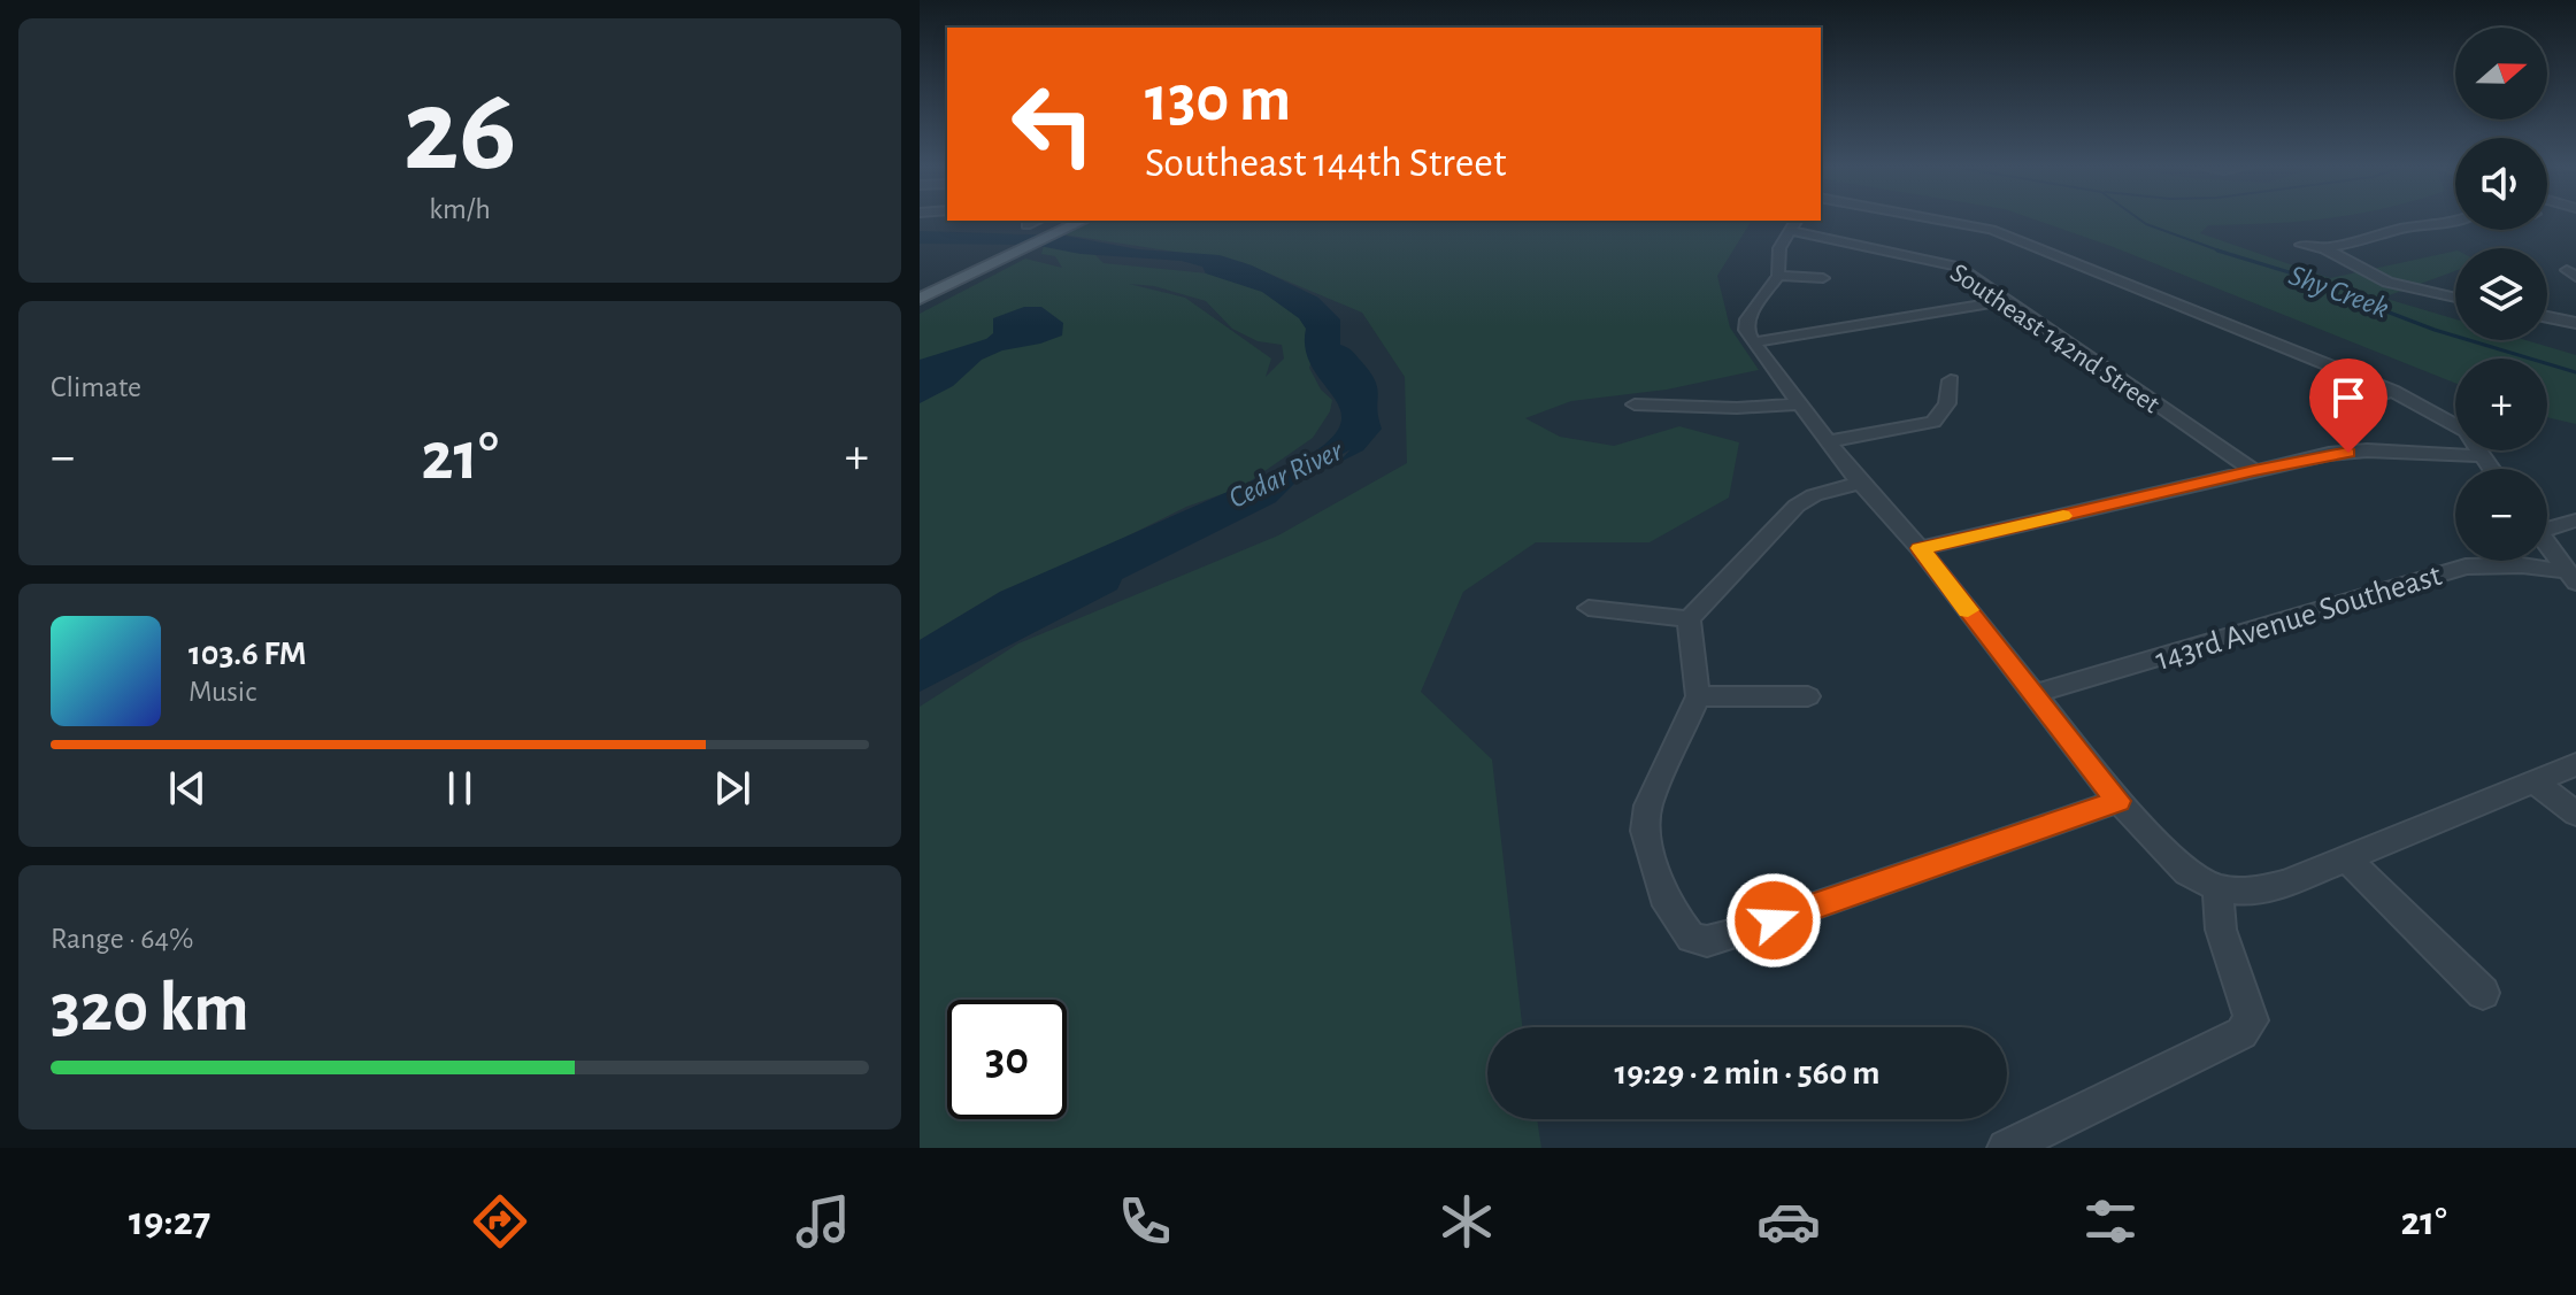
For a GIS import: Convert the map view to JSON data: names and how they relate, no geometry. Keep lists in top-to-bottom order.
{
  "streets": {
    "street": ["Southeast 142nd Street", "143rd Avenue Southeast"]
  },
  "water": ["Shy Creek", "Cedar River"],
  "north": "right",
  "page": {
    "tile": [
      ["26", "km/h"],
      "Climate",
      ["Range · 64%", "320 km"]
    ],
    "map_buttons": ["+", "−"],
    "turn": ["130 m", "Southeast 144th Street"],
    "heat": ["−", "21°", "+"],
    "song": ["103.6 FM", "Music"],
    "limit": "30",
    "trip": "19:29 · 2 min · 560 m",
    "tabs": ["19:27", "21°"]
  }
}
